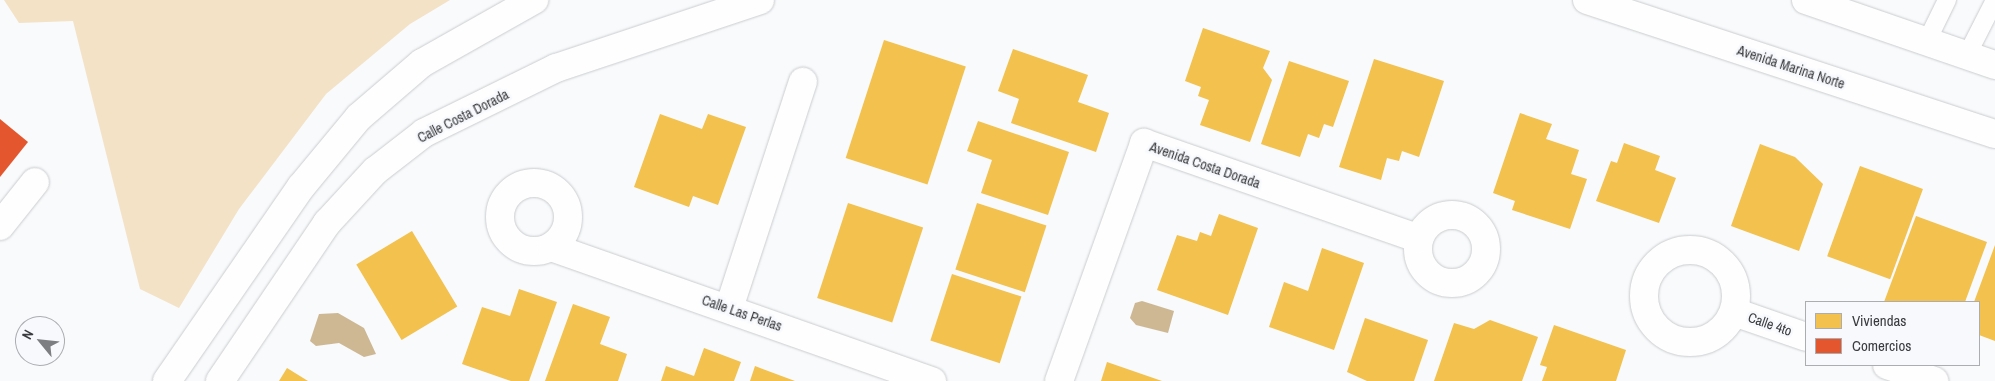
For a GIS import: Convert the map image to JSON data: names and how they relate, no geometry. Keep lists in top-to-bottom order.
{
  "streets": {
    "main road": [
      "Avenida Marina Norte",
      "Calle Costa Dorada",
      "Avenida Costa Dorada",
      "Calle Las Perlas",
      "Calle 4to"
    ]
  },
  "legend": ["Viviendas", "Comercios"],
  "north": "top left"
}
